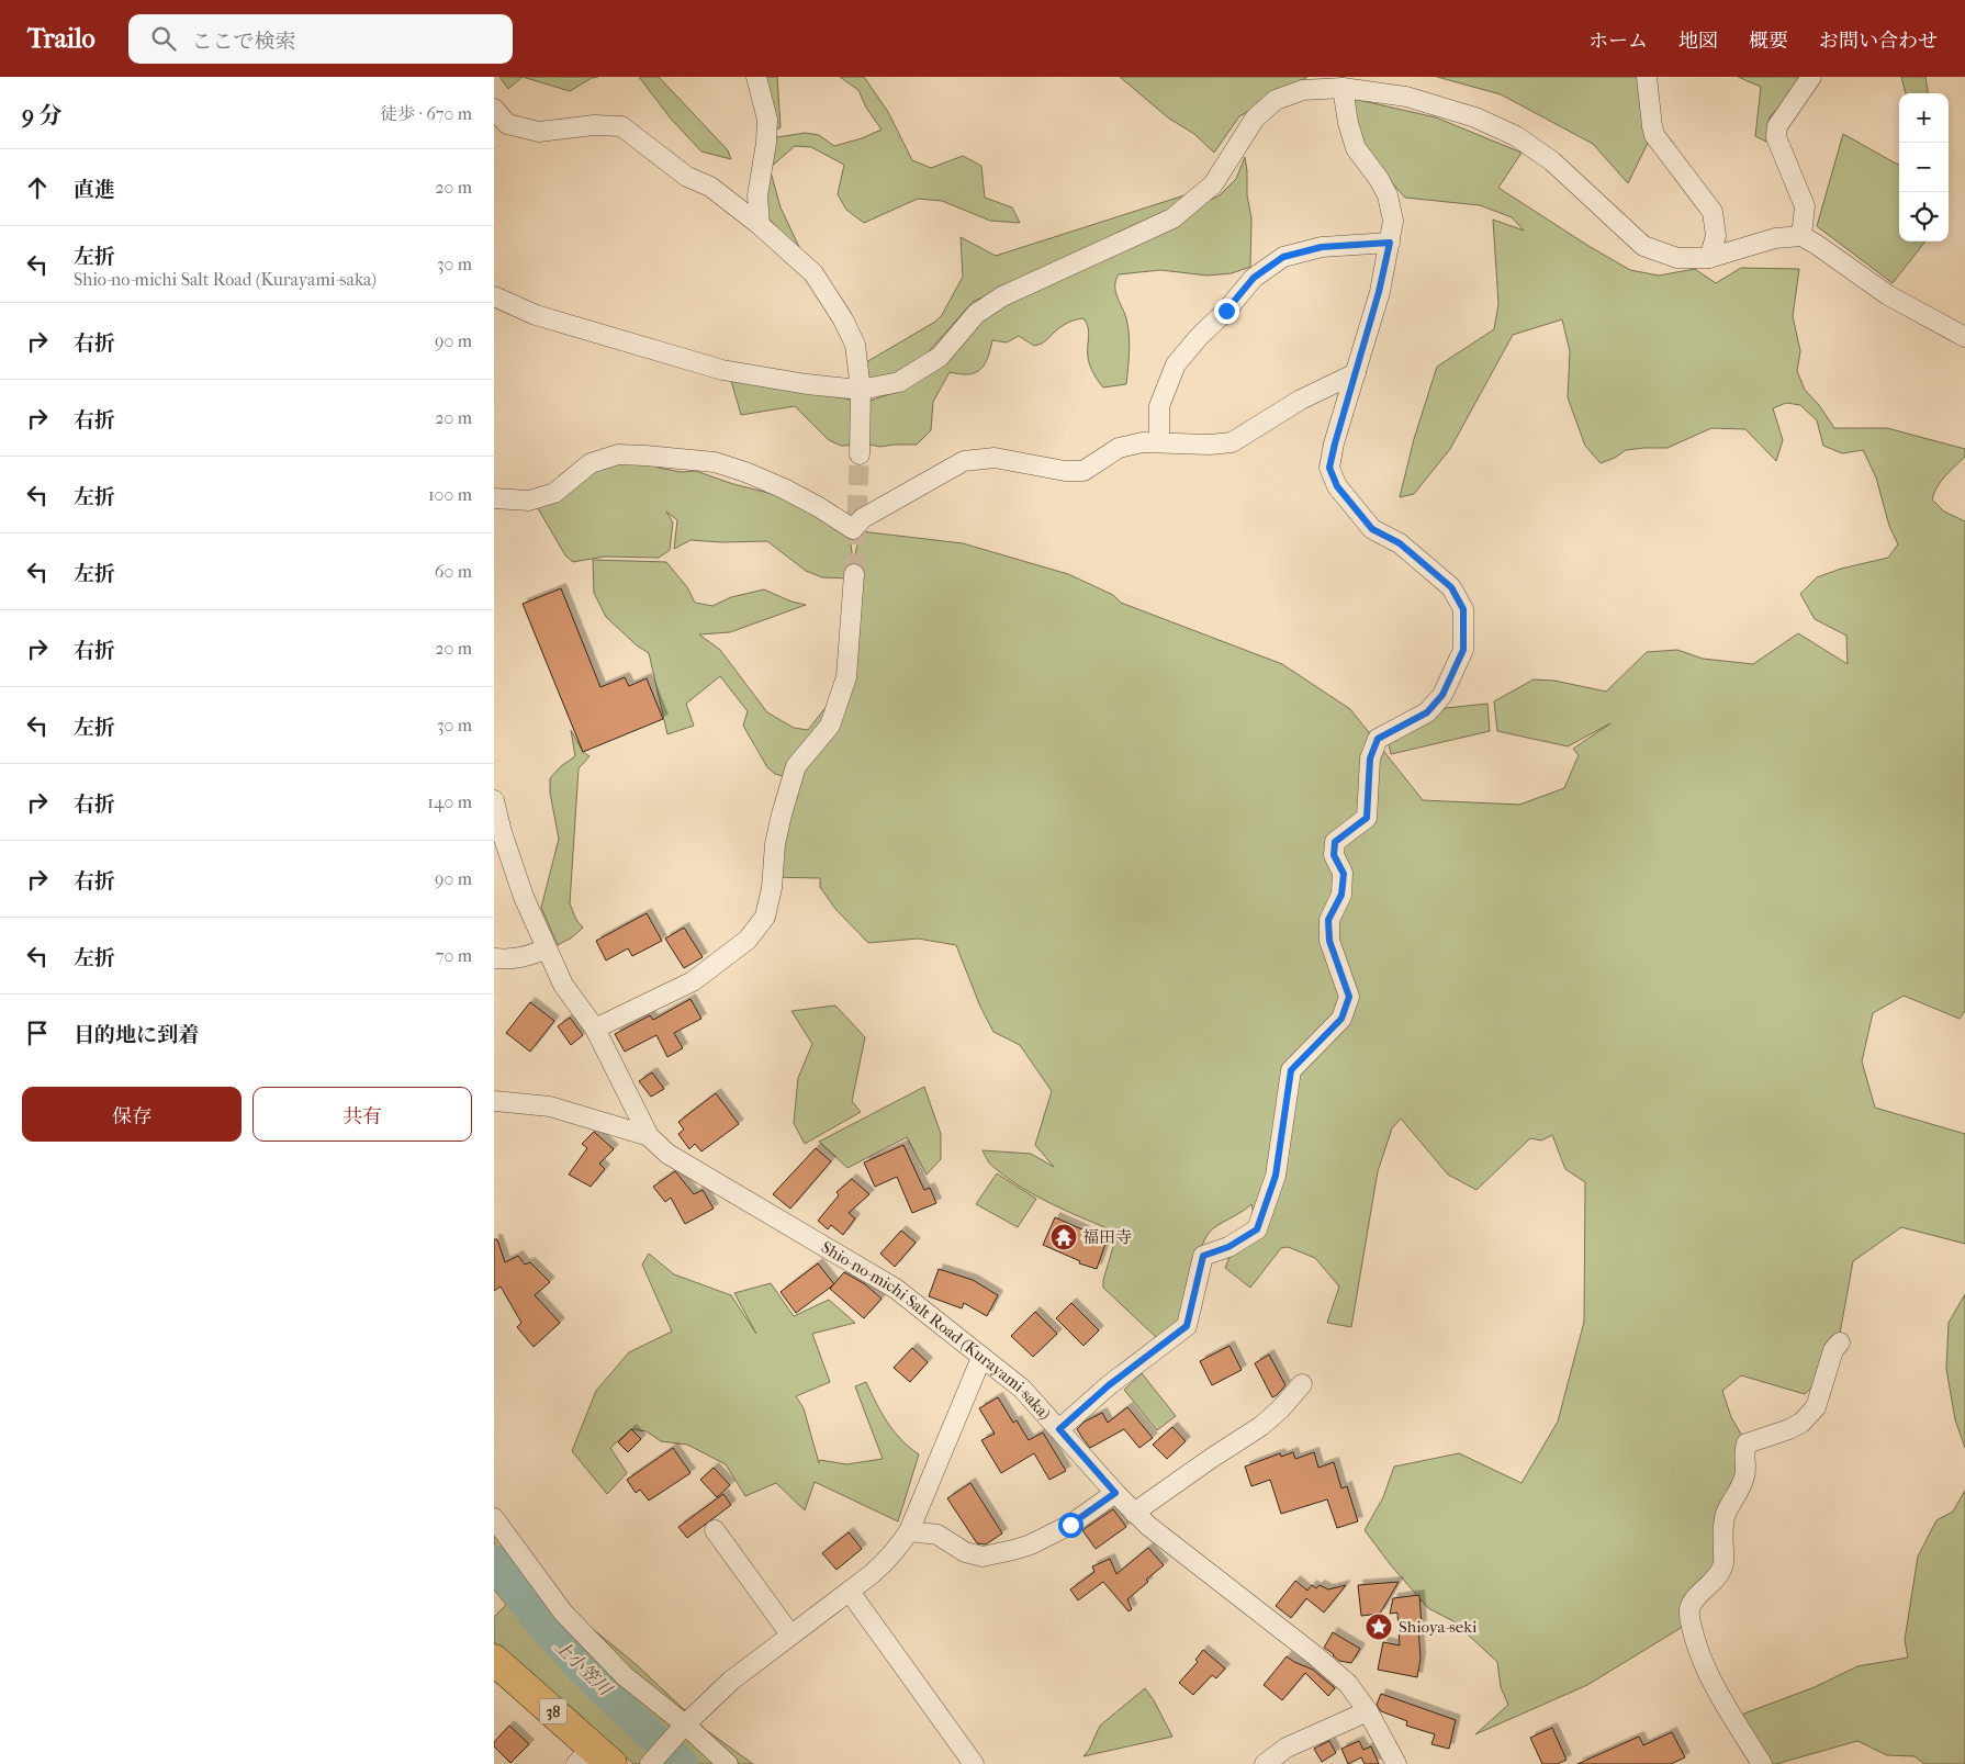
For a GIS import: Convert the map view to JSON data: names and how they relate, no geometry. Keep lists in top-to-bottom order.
{
  "streets": {
    "main road": ["38"],
    "street": ["Shio-no-michi Salt Road (Kurayami-saka)"]
  },
  "water": ["上小笠川"],
  "places": {
    "temple": ["福田寺"],
    "place": ["Shioya-seki"]
  },
  "page": {
    "header": "Trailo",
    "search": "ここで検索",
    "nav": [
      "ホーム",
      "地図",
      "概要",
      "お問い合わせ"
    ],
    "heading": ["9 分", "徒歩 · 670 m"],
    "map_buttons": ["+", "−"],
    "list": [
      ["直進", "20 m"],
      ["左折", "Shio-no-michi Salt Road (Kurayami-saka)", "30 m"],
      ["右折", "90 m"],
      ["右折", "20 m"],
      ["左折", "100 m"],
      ["左折", "60 m"],
      ["右折", "20 m"],
      ["左折", "30 m"],
      ["右折", "140 m"],
      ["右折", "90 m"],
      ["左折", "70 m"],
      "目的地に到着"
    ],
    "buttons": ["保存", "共有"]
  }
}
